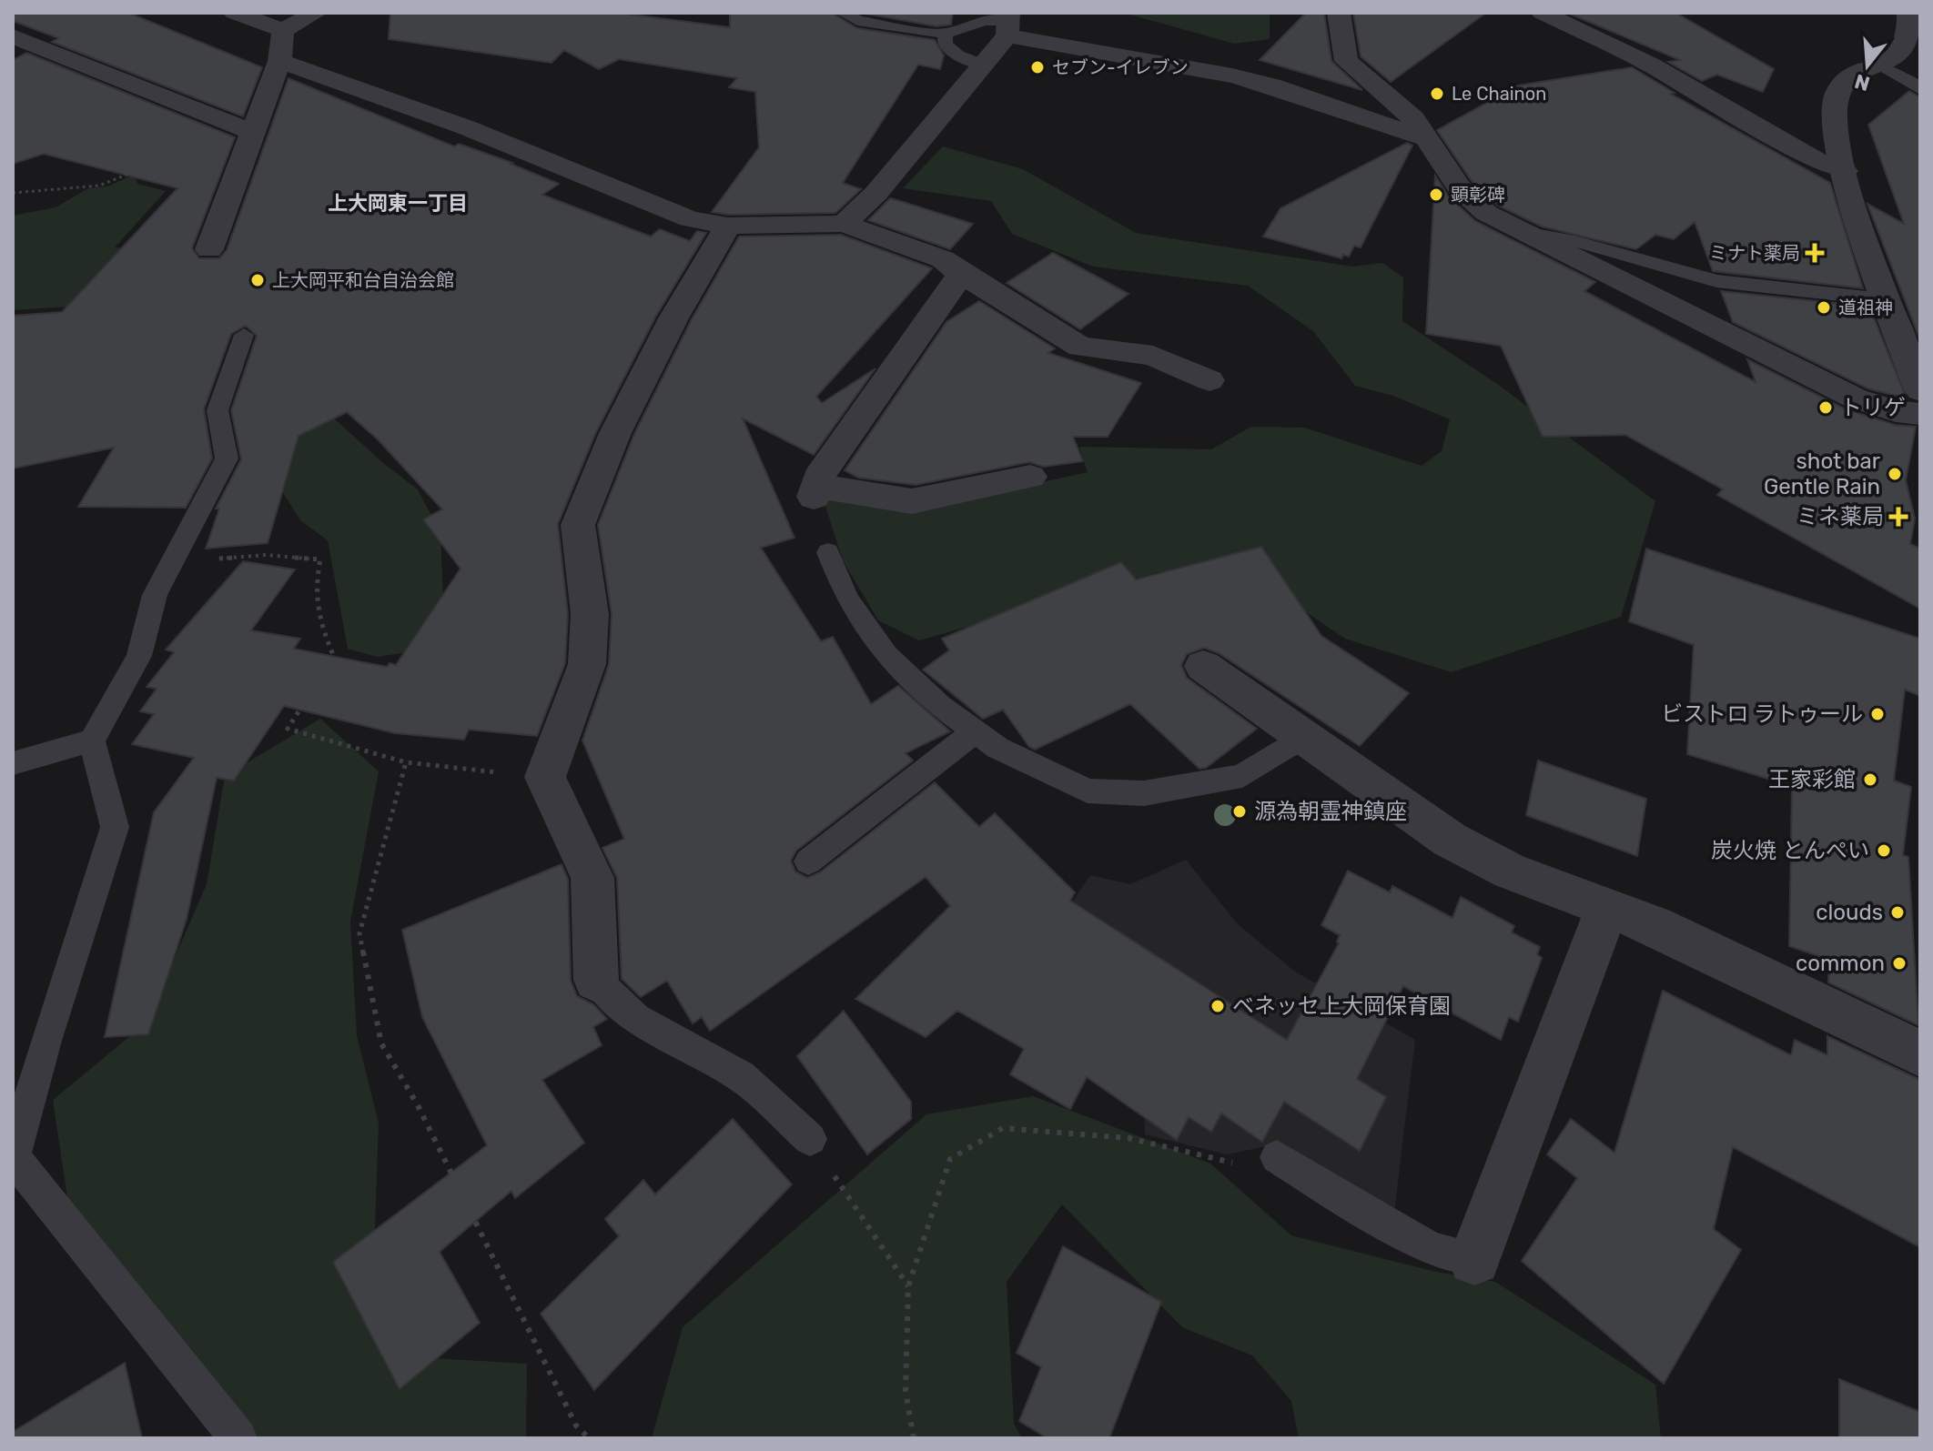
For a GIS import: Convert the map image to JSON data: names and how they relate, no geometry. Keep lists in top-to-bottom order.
{
  "districts": ["上大岡東一丁目"],
  "places": {
    "other": [
      "セブン-イレブン",
      "Le Chainon",
      "顕彰碑",
      "上大岡平和台自治会館",
      "道祖神",
      "トリゲ",
      "shot bar Gentle Rain",
      "ビストロ ラトゥール",
      "王家彩館",
      "源為朝霊神鎮座",
      "炭火焼 とんぺい",
      "clouds",
      "common",
      "ベネッセ上大岡保育園"
    ],
    "health": ["ミナト薬局", "ミネ薬局"]
  },
  "north": "bottom"
}
